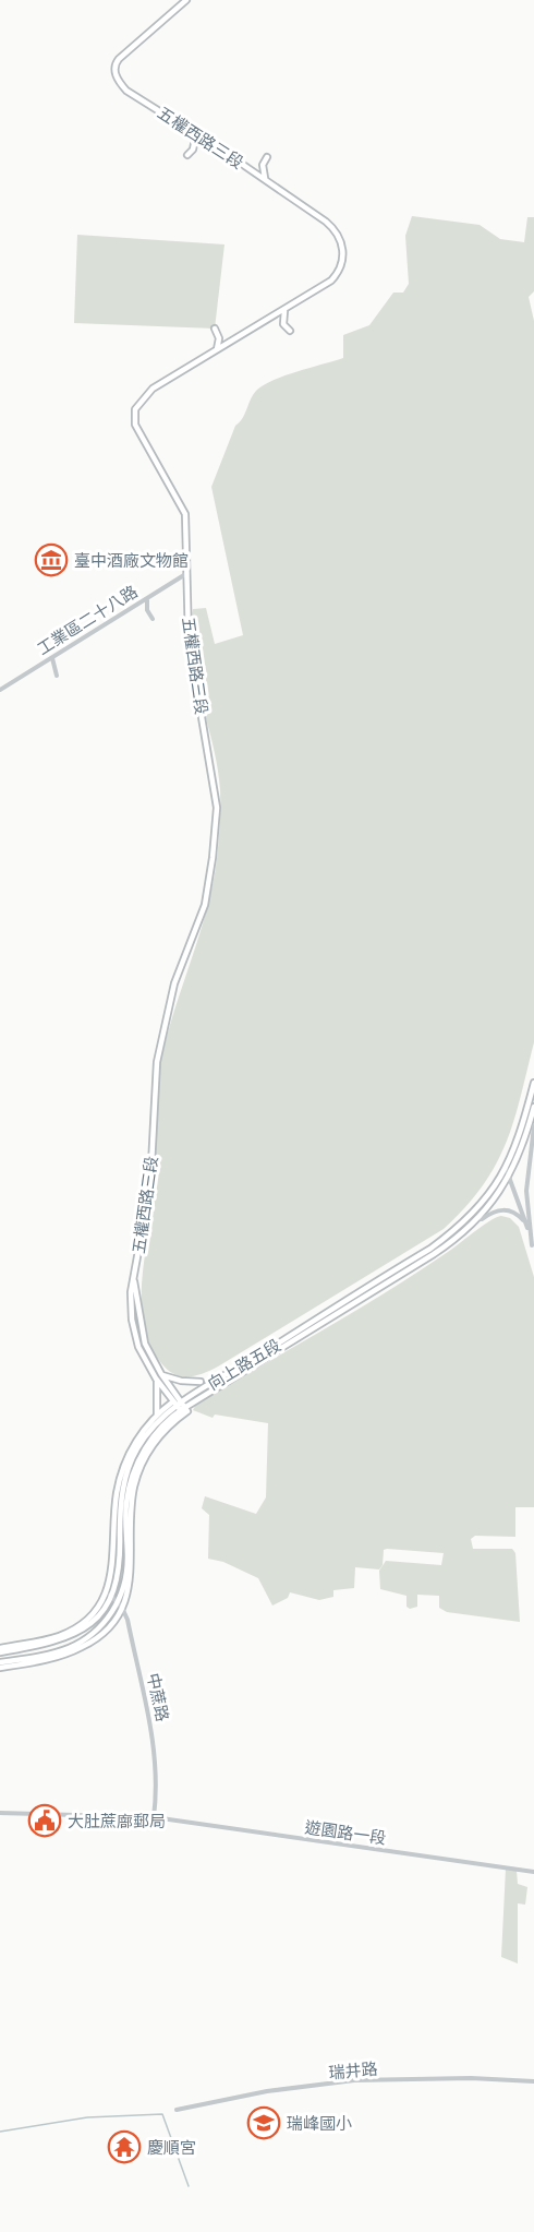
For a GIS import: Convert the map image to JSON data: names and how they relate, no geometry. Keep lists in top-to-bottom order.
{
  "streets": {
    "main road": ["五權西路三段", "向上路五段"],
    "street": [
      "工業區二十八路",
      "中蔗路",
      "遊園路一段",
      "瑞井路"
    ]
  },
  "crossings": [
    ["五權西路三段", "工業區二十八路"],
    ["五權西路三段", "向上路五段"],
    ["向上路五段", "中蔗路"],
    ["中蔗路", "遊園路一段"]
  ],
  "places": {
    "museum": ["臺中酒廠文物館"],
    "public building": ["大肚蔗廍郵局"],
    "school or university": ["瑞峰國小"],
    "temple": ["慶順宮"]
  }
}
